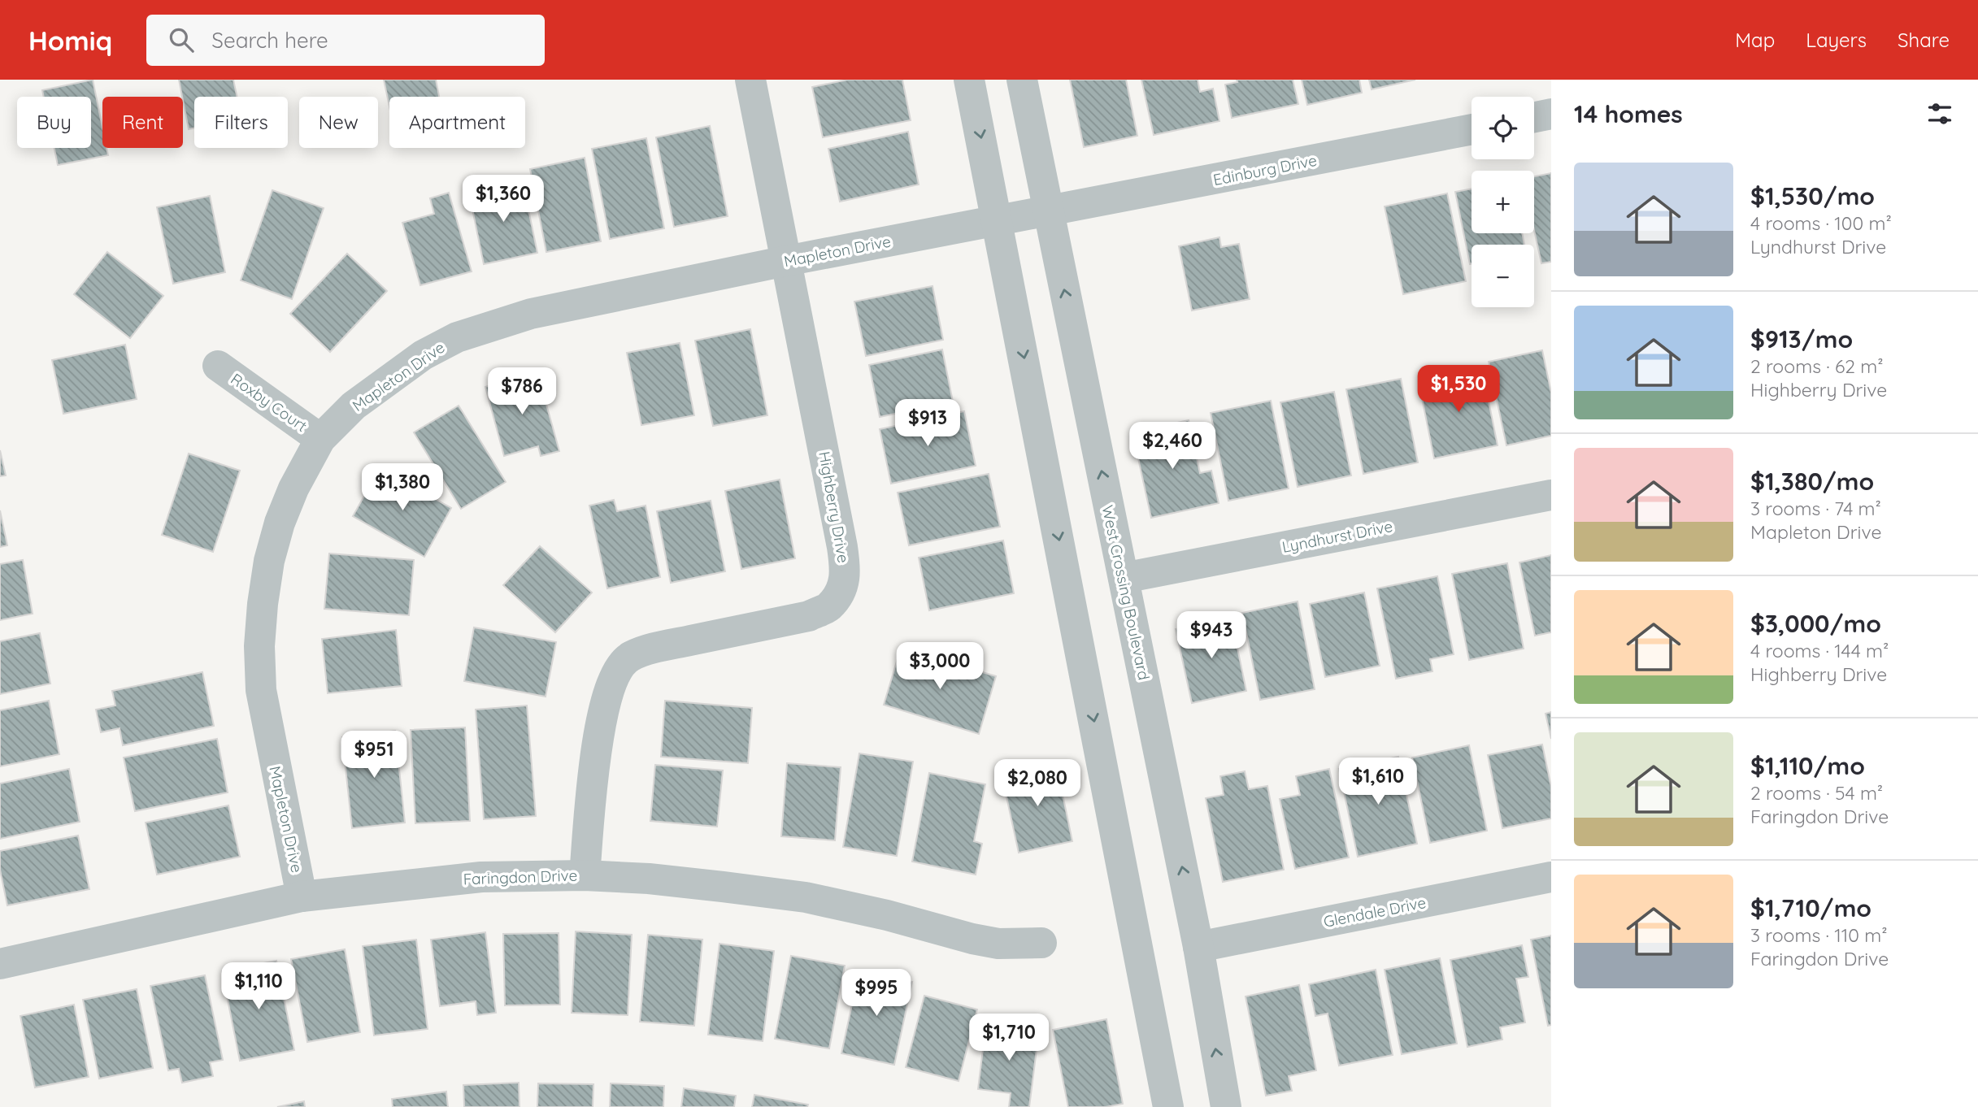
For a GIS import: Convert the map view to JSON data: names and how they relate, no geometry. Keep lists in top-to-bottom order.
{
  "streets": {
    "street": [
      "Edinburg Drive",
      "Mapleton Drive",
      "Roxby Court",
      "Highberry Drive",
      "Lyndhurst Drive",
      "West Crossing Boulevard",
      "Faringdon Drive",
      "Glendale Drive"
    ]
  },
  "crossings": [
    ["Edinburg Drive", "Mapleton Drive"],
    ["Edinburg Drive", "West Crossing Boulevard"],
    ["Mapleton Drive", "Roxby Court"],
    ["Mapleton Drive", "Highberry Drive"],
    ["Mapleton Drive", "West Crossing Boulevard"],
    ["Mapleton Drive", "Faringdon Drive"],
    ["Highberry Drive", "Faringdon Drive"],
    ["Lyndhurst Drive", "West Crossing Boulevard"],
    ["West Crossing Boulevard", "Glendale Drive"]
  ],
  "page": {
    "header": "Homiq",
    "search": "Search here",
    "nav": ["Map", "Layers", "Share"],
    "heading": "14 homes",
    "map_buttons": ["+", "−"],
    "chip": [
      "Buy",
      "Rent",
      "Filters",
      "New",
      "Apartment"
    ],
    "list": [
      {
        "name": "$1,530/mo",
        "note": "4 rooms · 100 m² · Lyndhurst Drive"
      },
      {
        "name": "$913/mo",
        "note": "2 rooms · 62 m² · Highberry Drive"
      },
      {
        "name": "$1,380/mo",
        "note": "3 rooms · 74 m² · Mapleton Drive"
      },
      {
        "name": "$3,000/mo",
        "note": "4 rooms · 144 m² · Highberry Drive"
      },
      {
        "name": "$1,110/mo",
        "note": "2 rooms · 54 m² · Faringdon Drive"
      },
      {
        "name": "$1,710/mo",
        "note": "3 rooms · 110 m² · Faringdon Drive"
      }
    ],
    "price": [
      "$1,360",
      "$1,530",
      "$786",
      "$913",
      "$2,460",
      "$1,380",
      "$943",
      "$3,000",
      "$951",
      "$1,610",
      "$2,080",
      "$1,110",
      "$995",
      "$1,710"
    ]
  }
}
